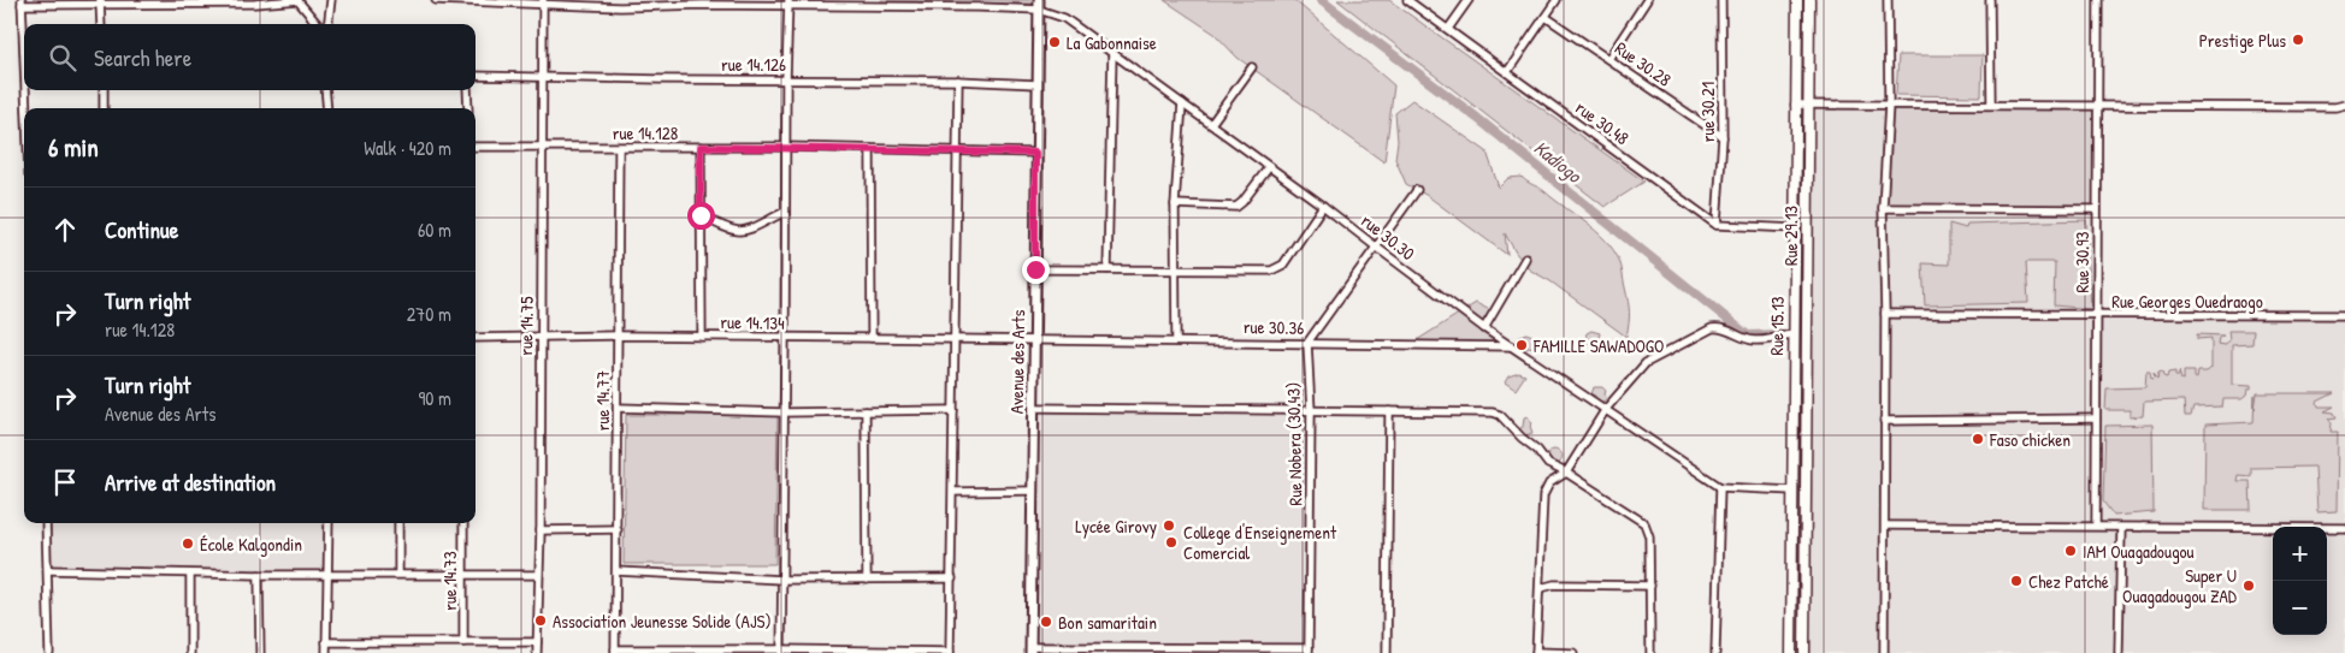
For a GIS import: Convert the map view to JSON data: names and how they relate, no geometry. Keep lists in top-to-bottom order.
{
  "streets": {
    "main road": ["Rue 29.13", "Rue 15.13"],
    "street": [
      "rue 14.126",
      "Rue 30.28",
      "rue 30.21",
      "rue 30.48",
      "rue 14.128",
      "rue 30.30",
      "Rue 30.93",
      "Rue Georges Ouedraogo",
      "rue 14.134",
      "rue 14.75",
      "rue 30.36",
      "Avenue des Arts",
      "rue 14.77",
      "Rue Nobera (30.43)",
      "rue 14.73"
    ]
  },
  "crossings": [
    ["rue 14.126", "rue 14.75"],
    ["rue 14.126", "Avenue des Arts"],
    ["Rue 30.28", "rue 30.21"],
    ["rue 30.21", "rue 30.48"],
    ["rue 14.128", "rue 14.75"],
    ["rue 14.128", "Avenue des Arts"],
    ["rue 14.128", "rue 14.77"],
    ["rue 30.30", "rue 14.75"],
    ["rue 30.30", "rue 30.36"],
    ["rue 30.30", "Avenue des Arts"],
    ["Rue 30.93", "Rue Georges Ouedraogo"],
    ["rue 14.134", "rue 14.75"],
    ["rue 14.134", "rue 30.36"],
    ["rue 14.134", "Avenue des Arts"],
    ["rue 14.134", "rue 14.77"],
    ["rue 30.36", "Avenue des Arts"],
    ["rue 30.36", "Rue Nobera (30.43)"]
  ],
  "water": ["Kadiogo"],
  "places": [
    "Prestige Plus",
    "La Gabonnaise",
    "FAMILLE SAWADOGO",
    "Faso chicken",
    "Lycée Girovy",
    "College d'Enseignement Comercial",
    "École Kalgondin",
    "IAM Ouagadougou",
    "Chez Patché",
    "Super U Ouagadougou ZAD",
    "Association Jeunesse Solide (AJS)",
    "Bon samaritain"
  ],
  "page": {
    "search": "Search here",
    "heading": ["6 min", "Walk · 420 m"],
    "list": [
      ["Continue", "60 m"],
      ["Turn right", "rue 14.128", "270 m"],
      ["Turn right", "Avenue des Arts", "90 m"],
      "Arrive at destination"
    ],
    "map_buttons": ["+", "−"]
  }
}
